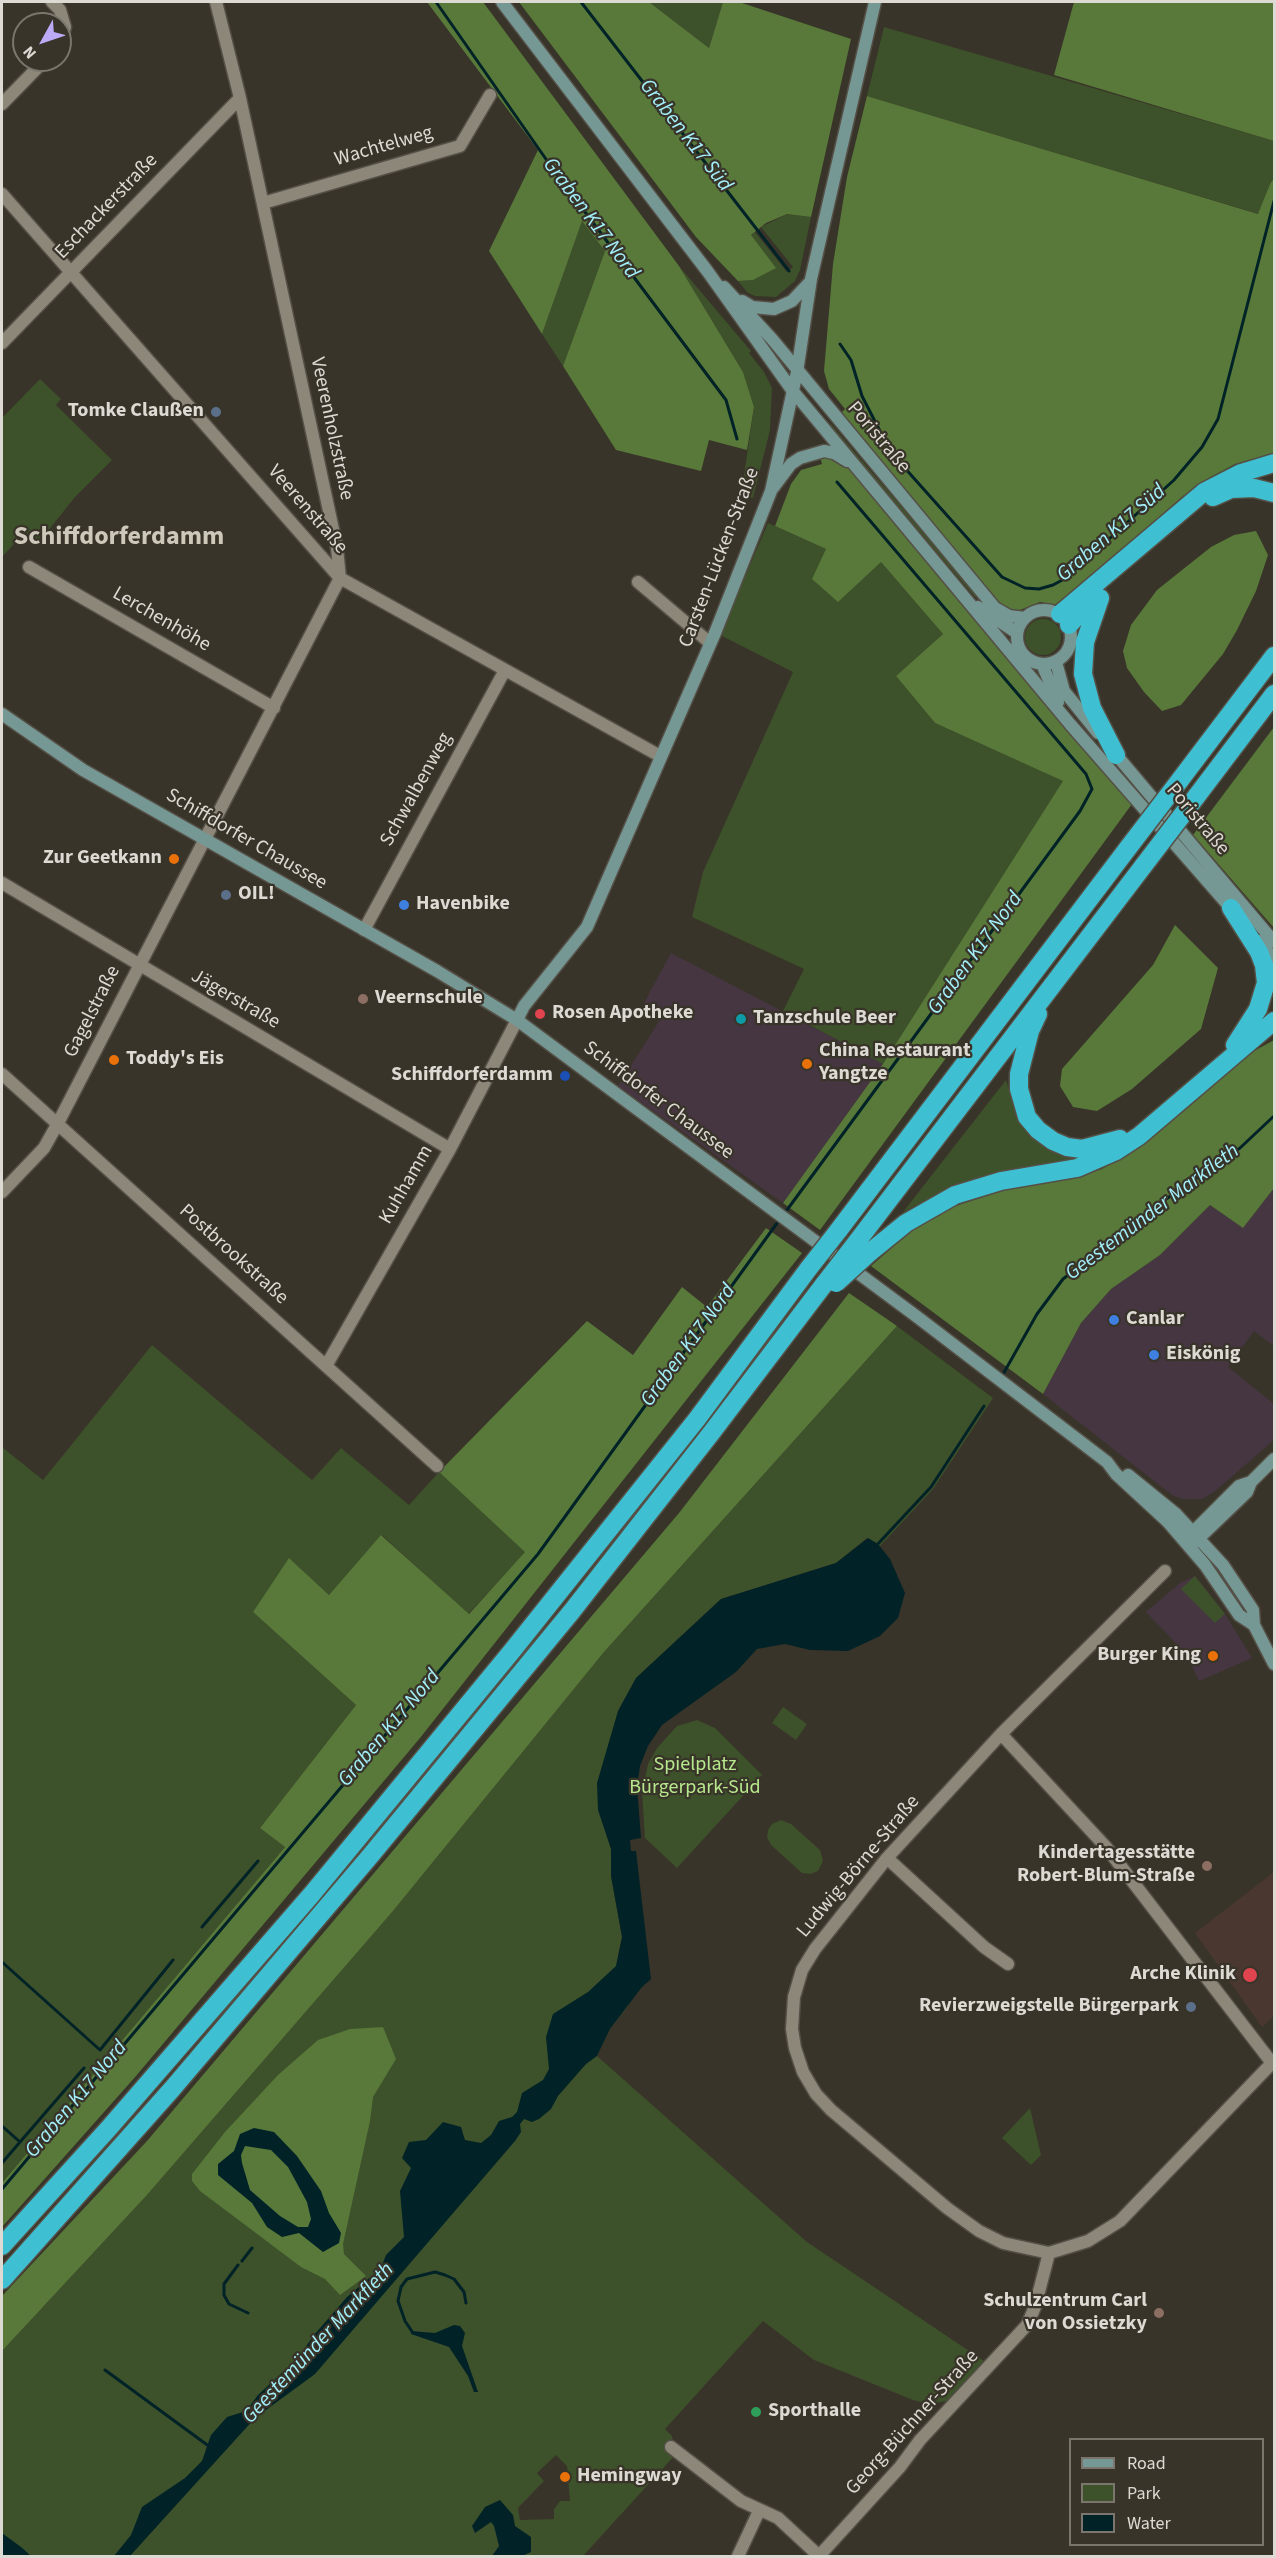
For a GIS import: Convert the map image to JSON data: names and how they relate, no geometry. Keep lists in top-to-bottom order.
{
  "streets": {
    "main road": ["Poristraße", "Carsten-Lücken-Straße", "Schiffdorfer Chaussee"],
    "street": [
      "Wachtelweg",
      "Eschackerstraße",
      "Veerenholzstraße",
      "Veerenstraße",
      "Lerchenhöhe",
      "Schwalbenweg",
      "Jägerstraße",
      "Gagelstraße",
      "Kuhhamm",
      "Postbrookstraße",
      "Ludwig-Börne-Straße",
      "Georg-Büchner-Straße"
    ]
  },
  "crossings": [
    ["Wachtelweg", "Veerenholzstraße"],
    ["Eschackerstraße", "Veerenholzstraße"],
    ["Eschackerstraße", "Veerenstraße"],
    ["Veerenholzstraße", "Veerenstraße"],
    ["Poristraße", "Carsten-Lücken-Straße"],
    ["Veerenstraße", "Carsten-Lücken-Straße"],
    ["Veerenstraße", "Schwalbenweg"],
    ["Carsten-Lücken-Straße", "Schiffdorfer Chaussee"],
    ["Carsten-Lücken-Straße", "Kuhhamm"],
    ["Schwalbenweg", "Schiffdorfer Chaussee"],
    ["Schiffdorfer Chaussee", "Gagelstraße"],
    ["Schiffdorfer Chaussee", "Kuhhamm"],
    ["Jägerstraße", "Gagelstraße"],
    ["Jägerstraße", "Kuhhamm"],
    ["Gagelstraße", "Postbrookstraße"],
    ["Kuhhamm", "Postbrookstraße"],
    ["Ludwig-Börne-Straße", "Georg-Büchner-Straße"]
  ],
  "districts": ["Schiffdorferdamm"],
  "water": ["Graben K17 Süd", "Graben K17 Nord", "Geestemünder Markfleth"],
  "parks": ["Spielplatz Bürgerpark-Süd"],
  "places": [
    "Tomke Claußen",
    "Zur Geetkann",
    "OIL!",
    "Havenbike",
    "Veernschule",
    "Rosen Apotheke",
    "Tanzschule Beer",
    "Toddy's Eis",
    "China Restaurant Yangtze",
    "Schiffdorferdamm",
    "Canlar",
    "Eiskönig",
    "Burger King",
    "Kindertagesstätte Robert-Blum-Straße",
    "Arche Klinik",
    "Revierzweigstelle Bürgerpark",
    "Schulzentrum Carl von Ossietzky",
    "Sporthalle",
    "Hemingway"
  ],
  "legend": ["Road", "Park", "Water"],
  "north": "bottom left"
}
